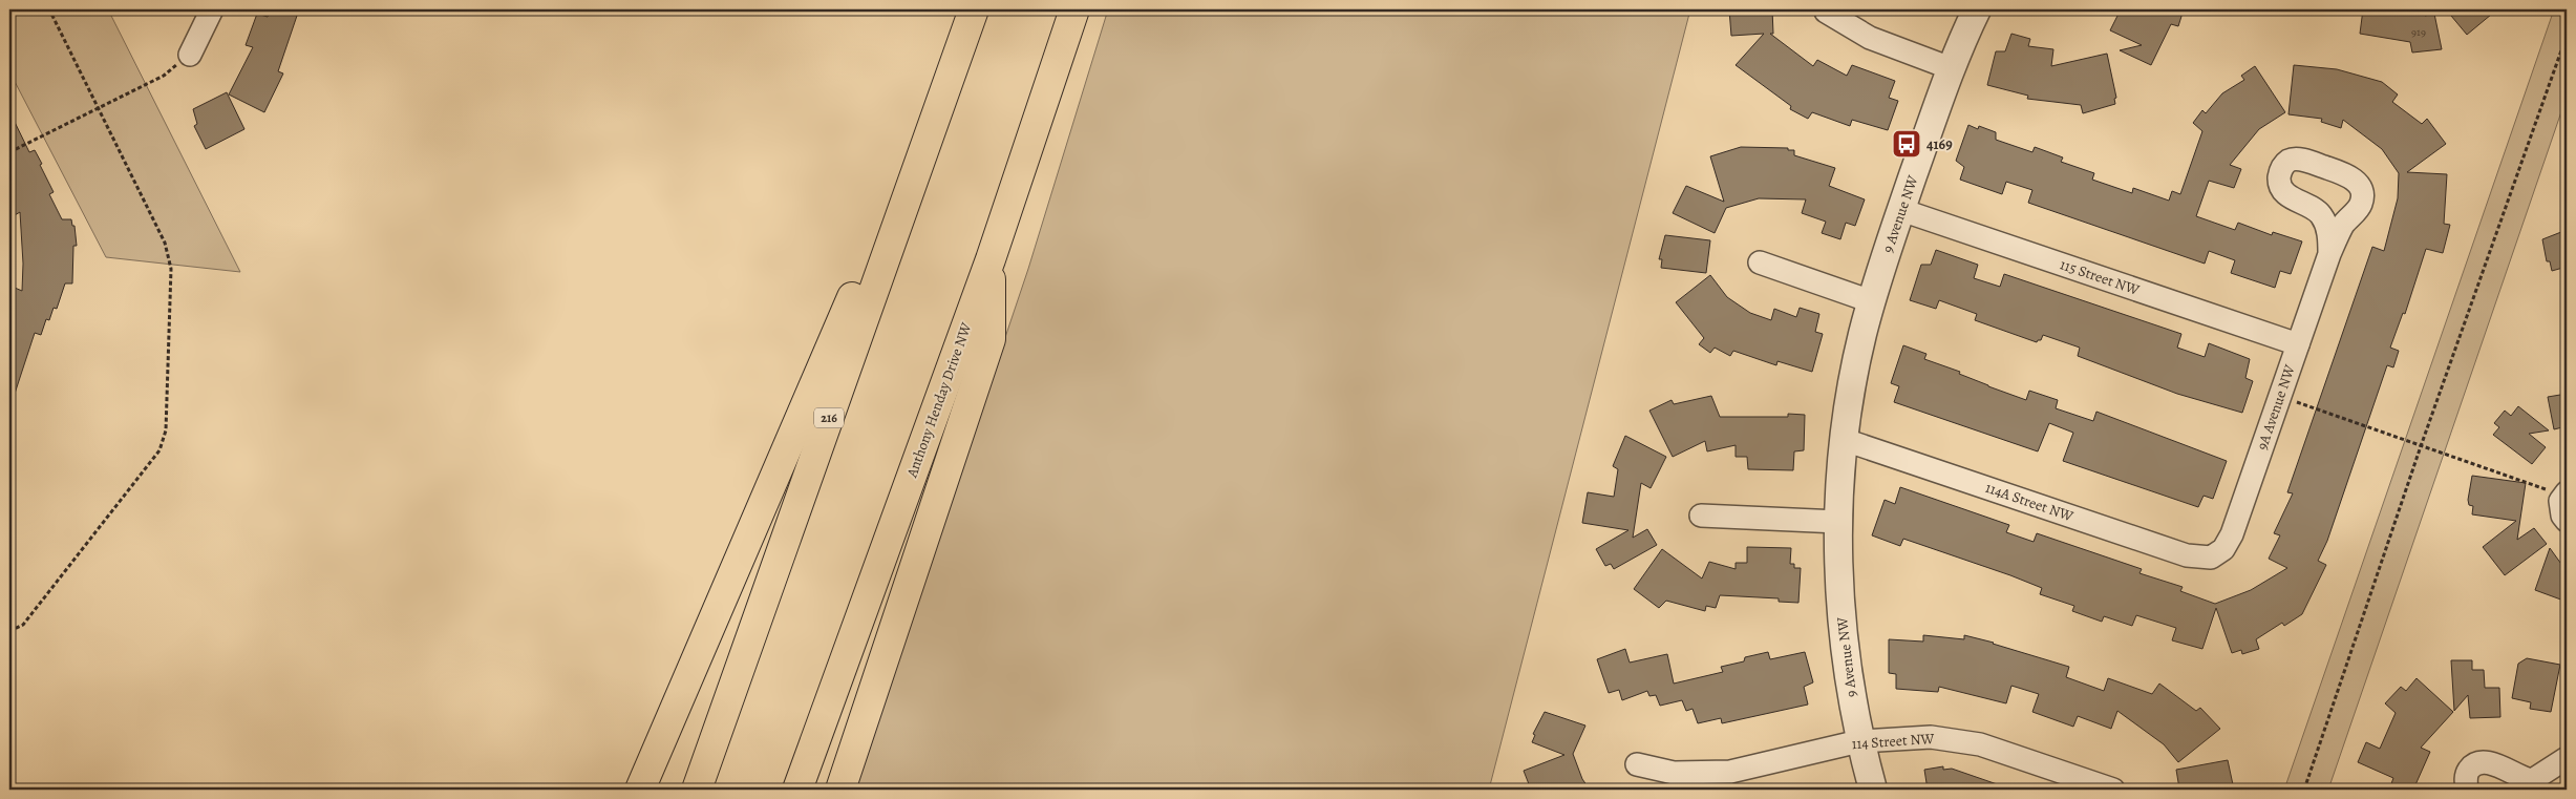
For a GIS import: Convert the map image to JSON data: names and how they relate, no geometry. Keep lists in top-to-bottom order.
{
  "streets": {
    "highway": ["Anthony Henday Drive NW", "216"],
    "street": [
      "9 Avenue NW",
      "115 Street NW",
      "9A Avenue NW",
      "114A Street NW",
      "114 Street NW"
    ]
  },
  "crossings": [
    ["9 Avenue NW", "115 Street NW"],
    ["9 Avenue NW", "114A Street NW"],
    ["9 Avenue NW", "114 Street NW"],
    ["115 Street NW", "9A Avenue NW"],
    ["9A Avenue NW", "114A Street NW"]
  ],
  "places": {
    "bus stop": ["4169"]
  },
  "house_numbers": ["919"]
}
